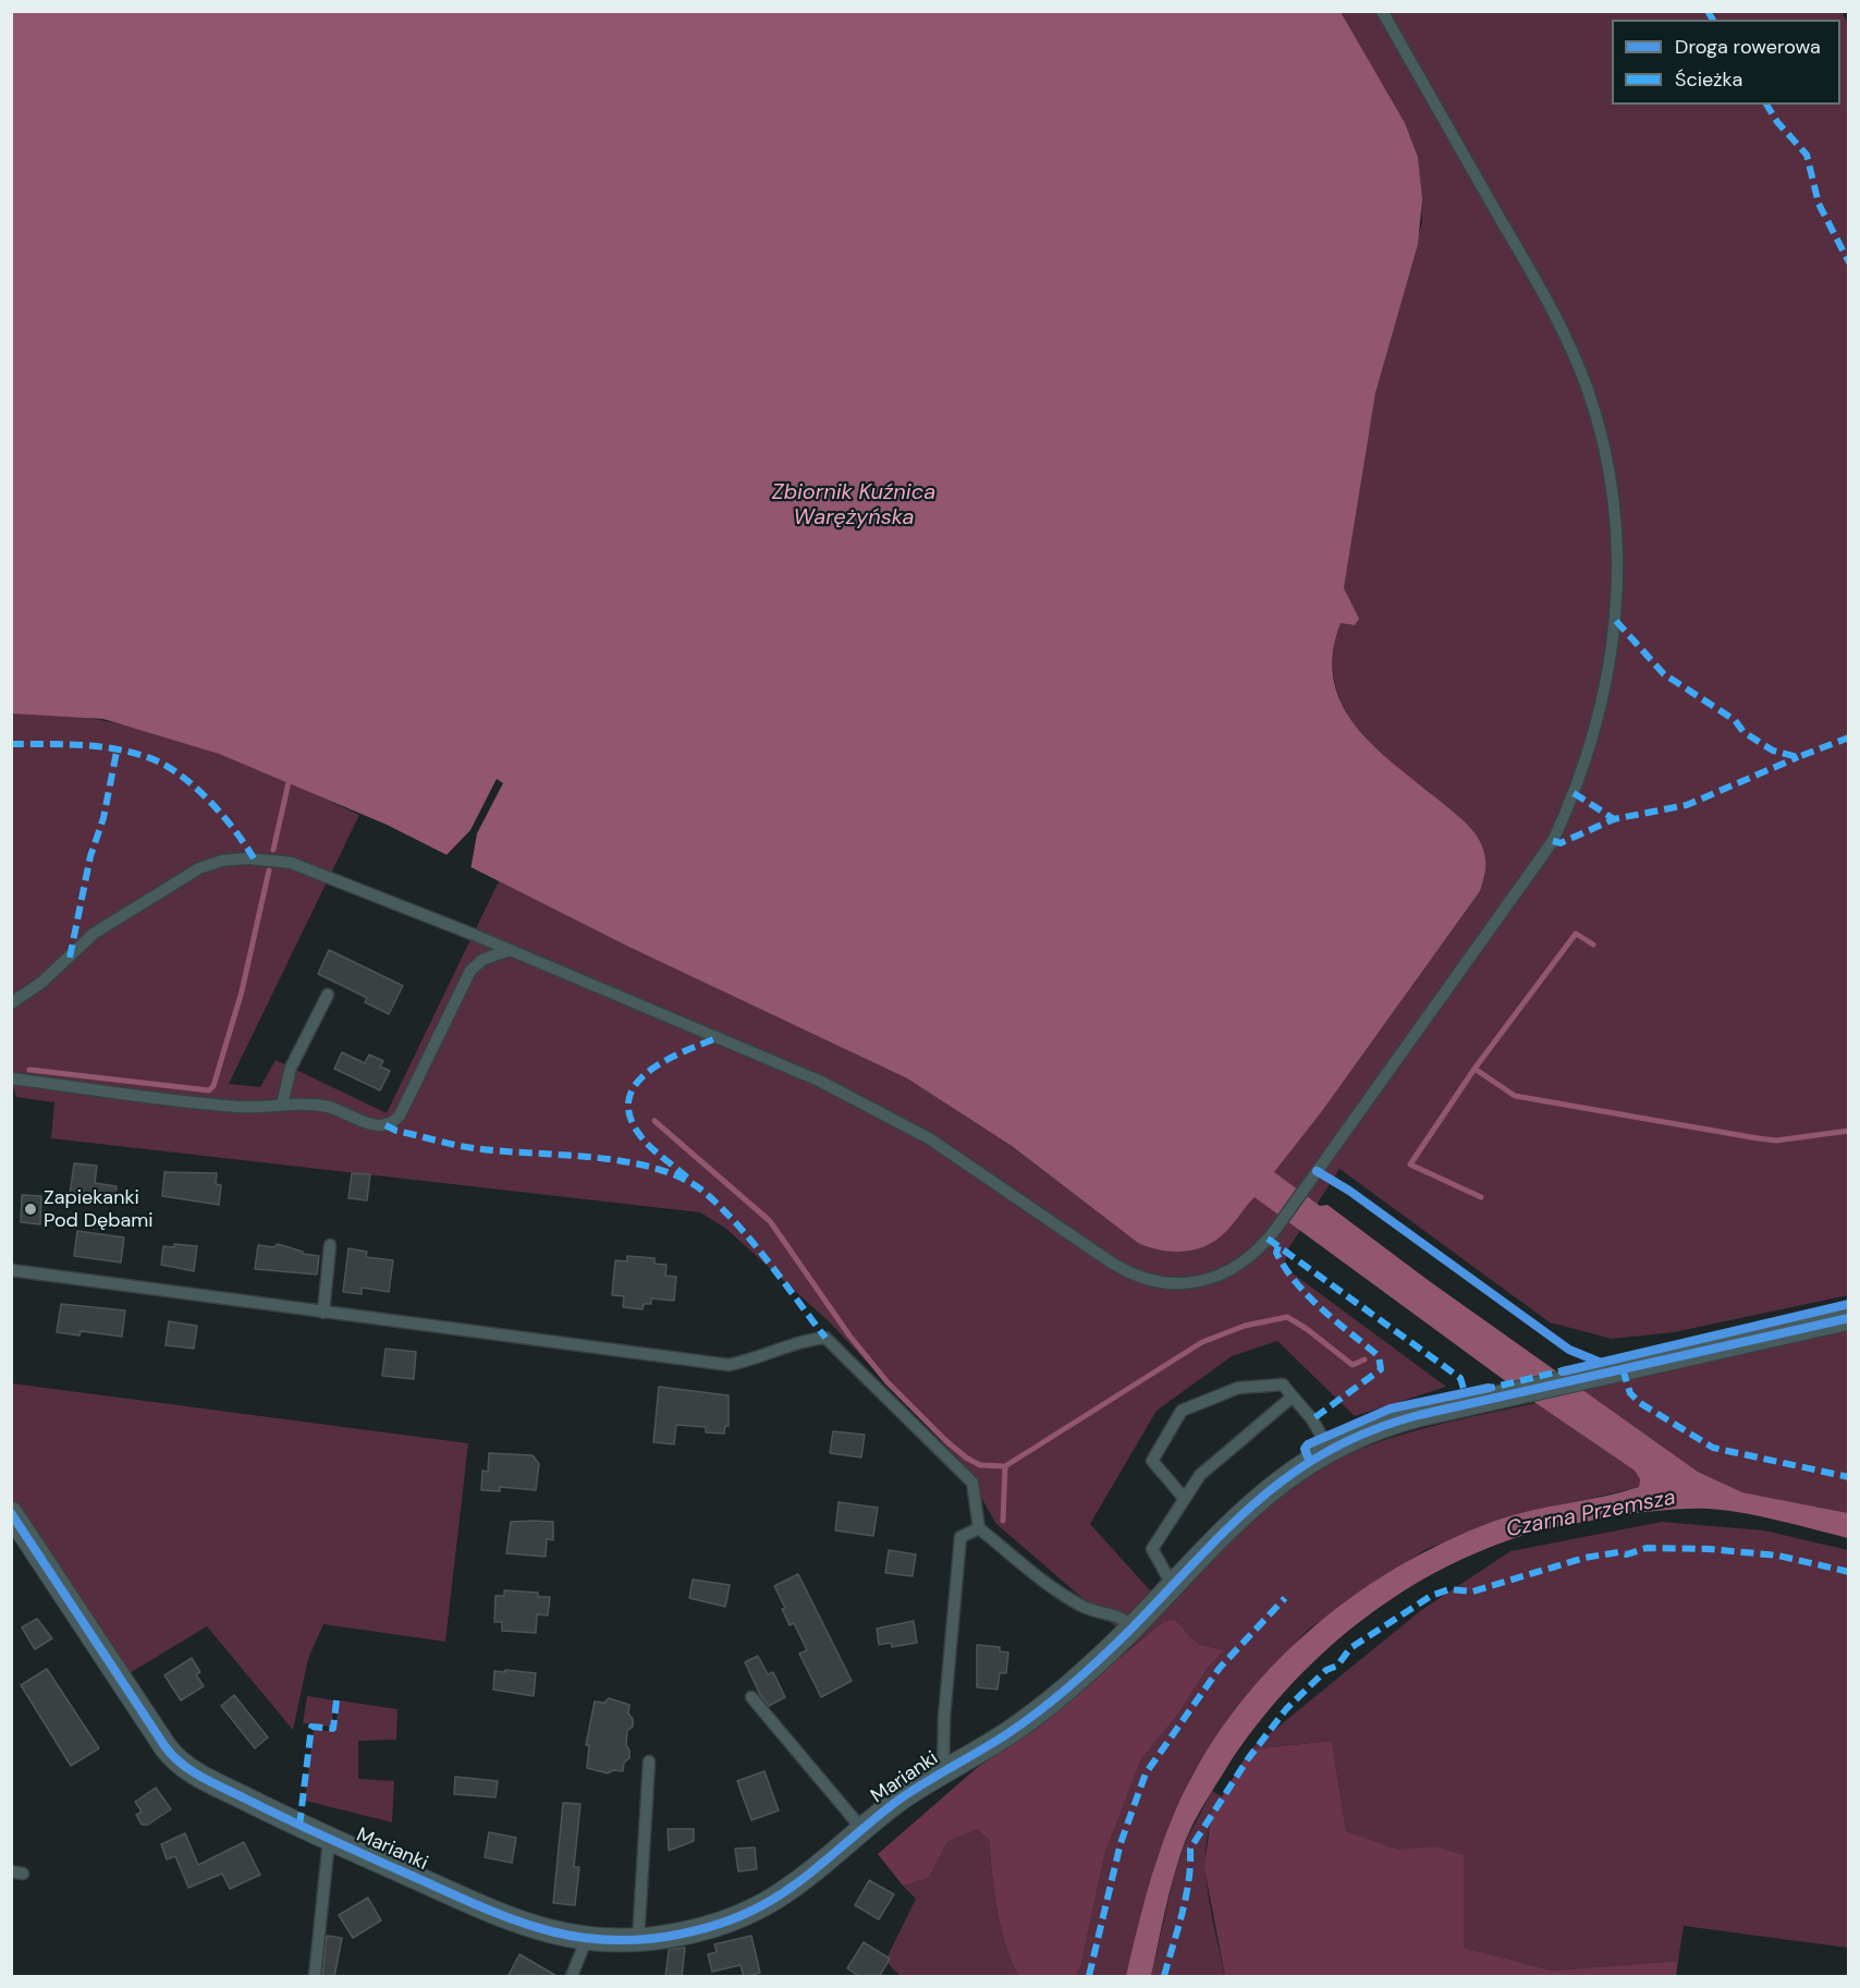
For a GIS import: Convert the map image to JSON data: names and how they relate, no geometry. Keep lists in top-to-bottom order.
{
  "streets": {
    "street": ["Marianki"]
  },
  "water": ["Zbiornik Kuźnica Warężyńska", "Czarna Przemsza"],
  "places": ["Zapiekanki Pod Dębami"],
  "legend": ["Droga rowerowa", "Ścieżka"]
}
